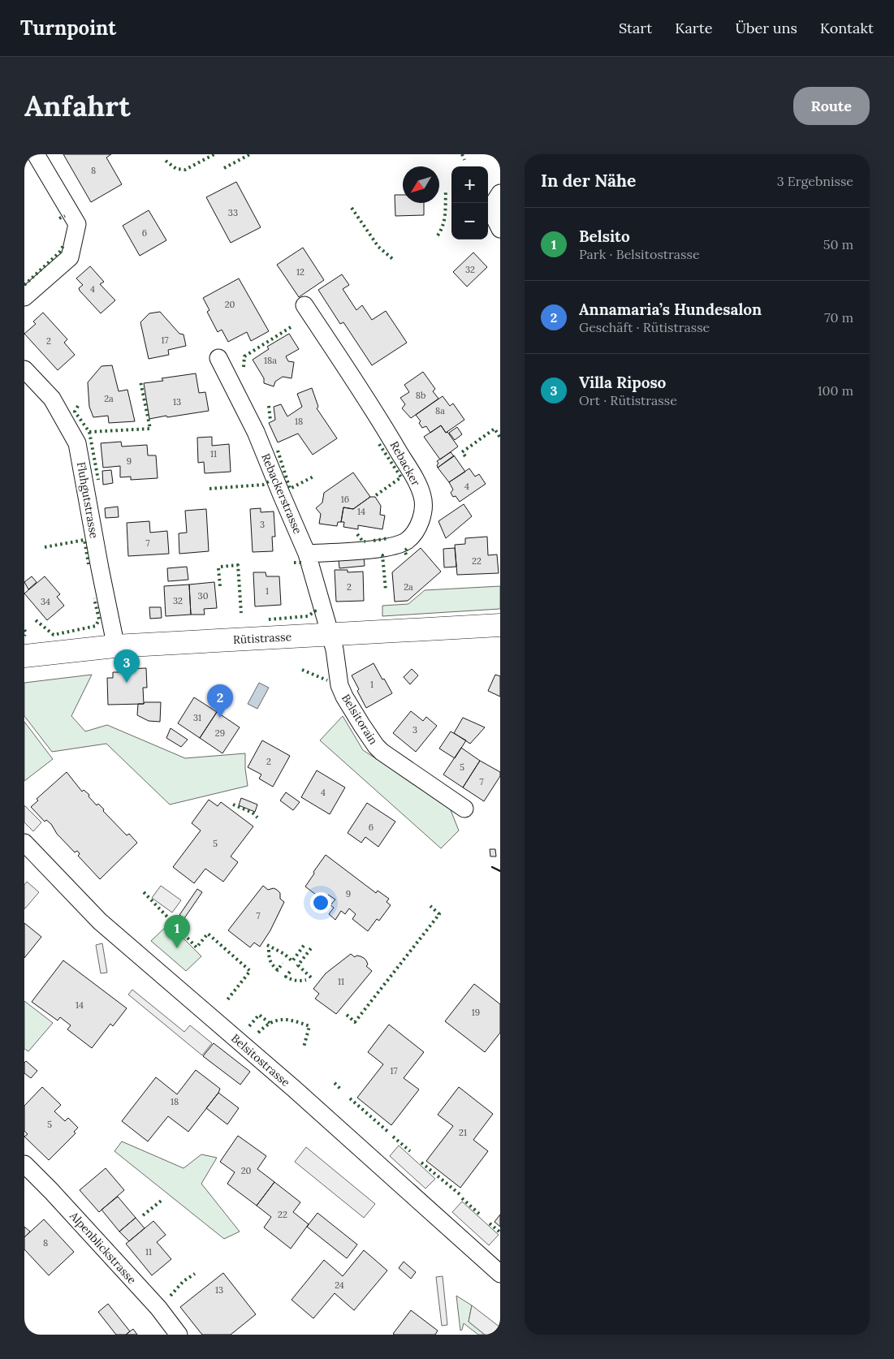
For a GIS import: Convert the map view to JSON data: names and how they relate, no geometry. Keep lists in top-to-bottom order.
{
  "streets": {
    "main road": ["Rütistrasse"],
    "street": [
      "Rebacker",
      "Rebackerstrasse",
      "Fluhgutstrasse",
      "Belsitorain",
      "Belsitostrasse",
      "Alpenblickstrasse"
    ]
  },
  "crossings": [
    ["Rebacker", "Rebackerstrasse"],
    ["Rebackerstrasse", "Rütistrasse"],
    ["Rebackerstrasse", "Belsitorain"],
    ["Fluhgutstrasse", "Rütistrasse"],
    ["Rütistrasse", "Belsitorain"]
  ],
  "house_numbers": [
    "8",
    "33",
    "6",
    "32",
    "12",
    "4",
    "20",
    "17",
    "2",
    "18a",
    "8b",
    "2a",
    "13",
    "8a",
    "18",
    "11",
    "9",
    "4",
    "16",
    "14",
    "3",
    "7",
    "22",
    "2",
    "2a",
    "1",
    "30",
    "32",
    "34",
    "1",
    "31",
    "3",
    "29",
    "2",
    "5",
    "7",
    "4",
    "6",
    "5",
    "9",
    "7",
    "11",
    "14",
    "19",
    "17",
    "18",
    "5",
    "21",
    "20",
    "22",
    "8",
    "11",
    "24",
    "13"
  ],
  "north": "bottom left",
  "page": {
    "header": "Turnpoint",
    "nav": [
      "Start",
      "Karte",
      "Über uns",
      "Kontakt"
    ],
    "buttons": "Route",
    "title": "Anfahrt",
    "heading": ["In der Nähe", "3 Ergebnisse"],
    "map_buttons": ["+", "−"],
    "list": [
      {
        "mark": "1",
        "name": "Belsito",
        "note": "Park · Belsitostrasse",
        "value": "50 m"
      },
      {
        "mark": "2",
        "name": "Annamaria’s Hundesalon",
        "note": "Geschäft · Rütistrasse",
        "value": "70 m"
      },
      {
        "mark": "3",
        "name": "Villa Riposo",
        "note": "Ort · Rütistrasse",
        "value": "100 m"
      }
    ],
    "pins": ["3", "2", "1"]
  }
}
